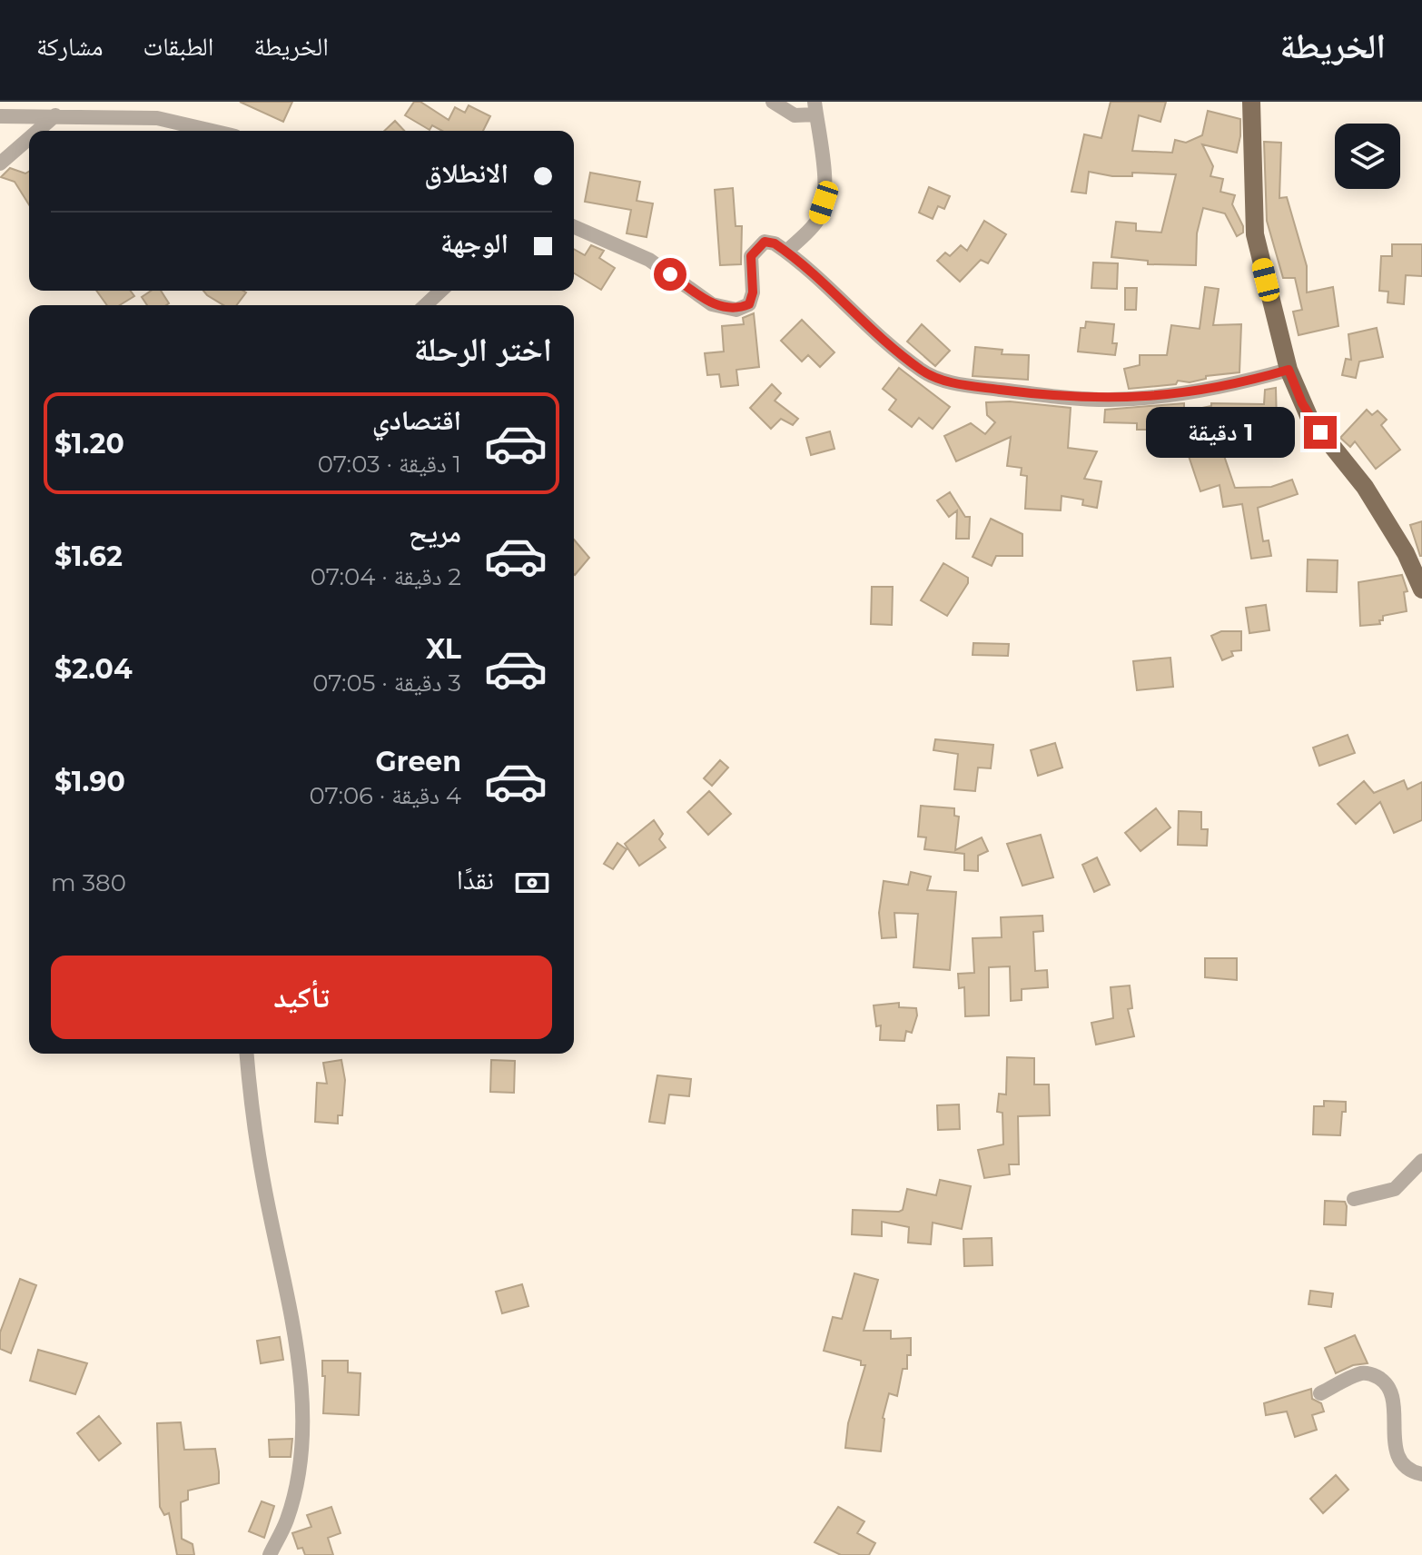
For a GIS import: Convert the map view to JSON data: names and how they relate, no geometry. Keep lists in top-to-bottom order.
{
  "page": {
    "header": "الخريطة",
    "nav": ["الخريطة", "الطبقات", "مشاركة"],
    "banner": ["الانطلاق", "الوجهة"],
    "heading": "اختر الرحلة",
    "list": [
      {
        "name": "اقتصادي",
        "note": "1 دقيقة · 07:03",
        "value": "$1.20"
      },
      {
        "name": "مريح",
        "note": "2 دقيقة · 07:04",
        "value": "$1.62"
      },
      {
        "name": "XL",
        "note": "3 دقيقة · 07:05",
        "value": "$2.04"
      },
      {
        "name": "Green",
        "note": "4 دقيقة · 07:06",
        "value": "$1.90"
      }
    ],
    "bubble": "1 دقيقة",
    "pay": ["نقدًا", "380 m"],
    "buttons": "تأكيد"
  }
}
